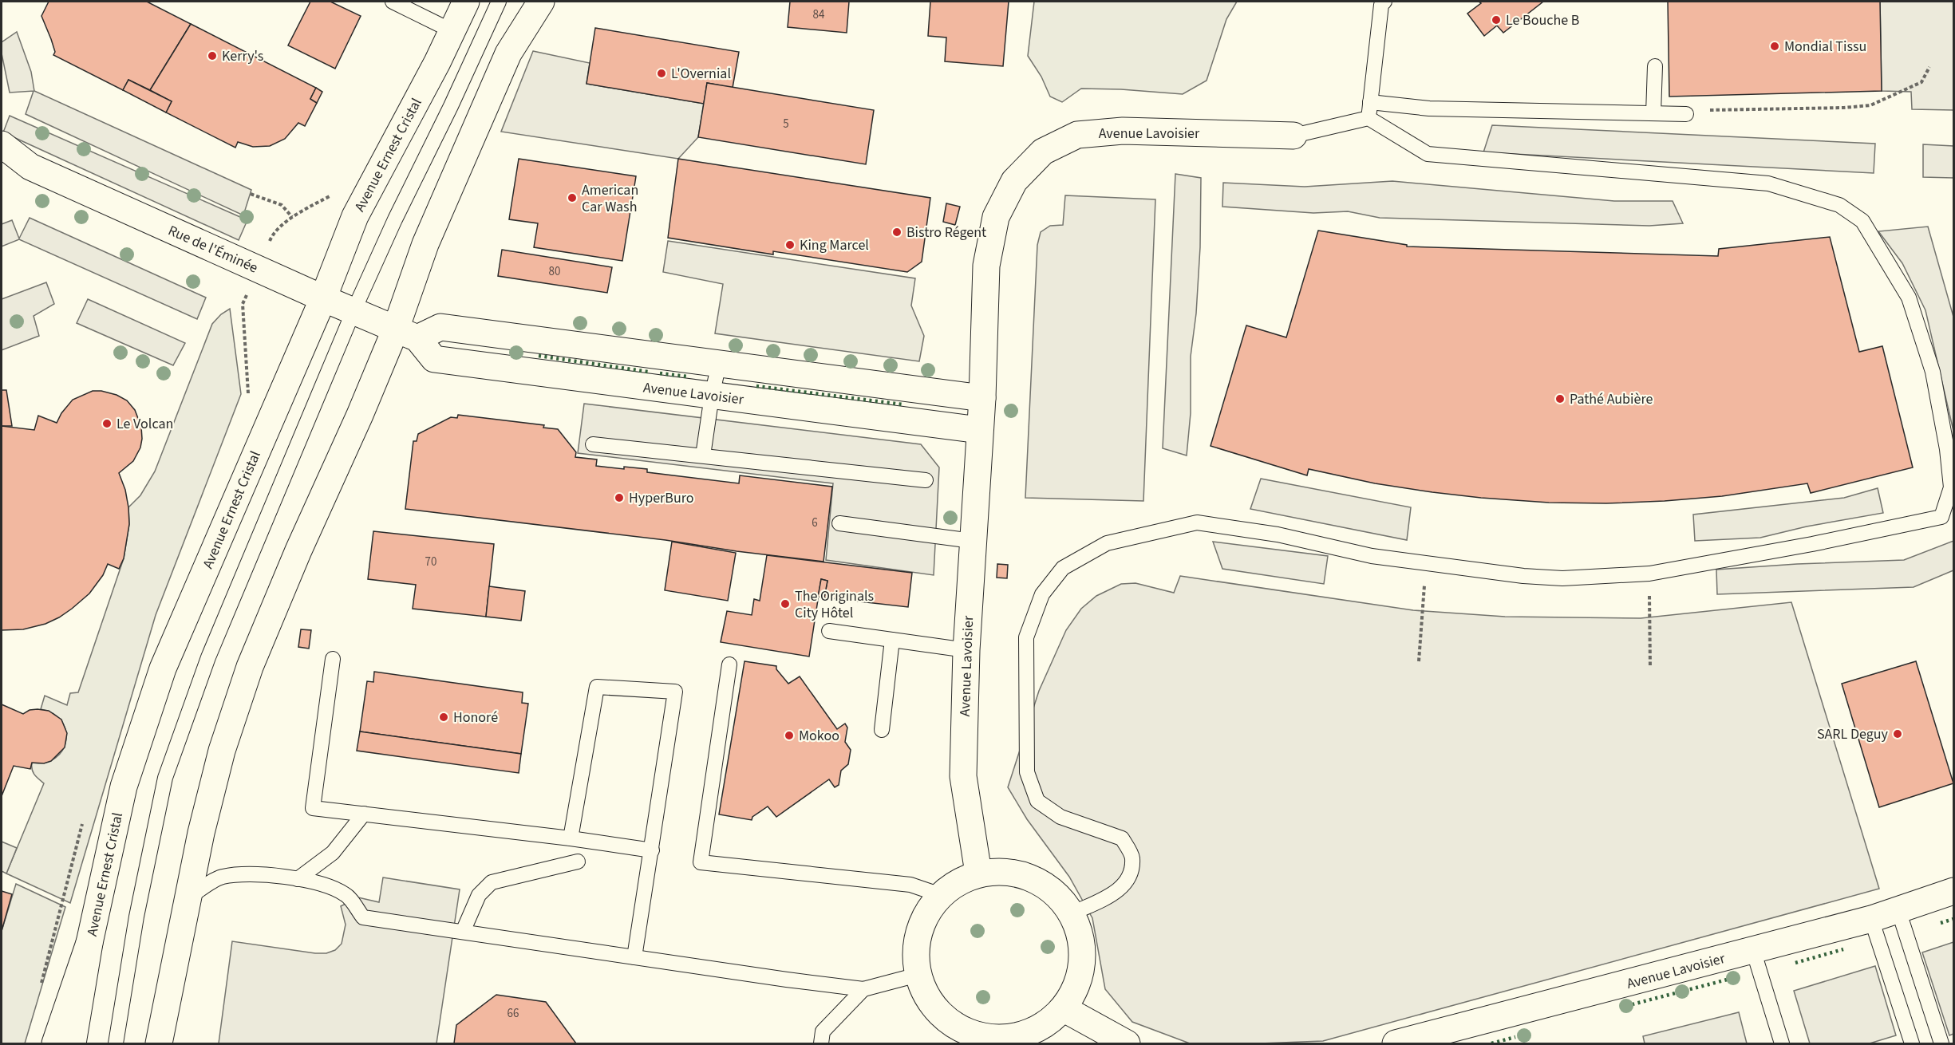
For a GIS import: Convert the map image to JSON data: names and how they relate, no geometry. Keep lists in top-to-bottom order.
{
  "streets": {
    "main road": ["Avenue Lavoisier", "Avenue Ernest Cristal", "Rue de l'Éminée"]
  },
  "crossings": [
    ["Avenue Lavoisier", "Rue de l'Éminée"],
    ["Avenue Ernest Cristal", "Rue de l'Éminée"]
  ],
  "places": [
    "Le Bouche B",
    "Mondial Tissu",
    "Kerry's",
    "L'Overnial",
    "American Car Wash",
    "Bistro Régent",
    "King Marcel",
    "Pathé Aubière",
    "Le Volcan",
    "HyperBuro",
    "The Originals City Hôtel",
    "Honoré",
    "SARL Deguy",
    "Mokoo"
  ],
  "house_numbers": [
    "84",
    "5",
    "80",
    "6",
    "70",
    "66"
  ]
}
